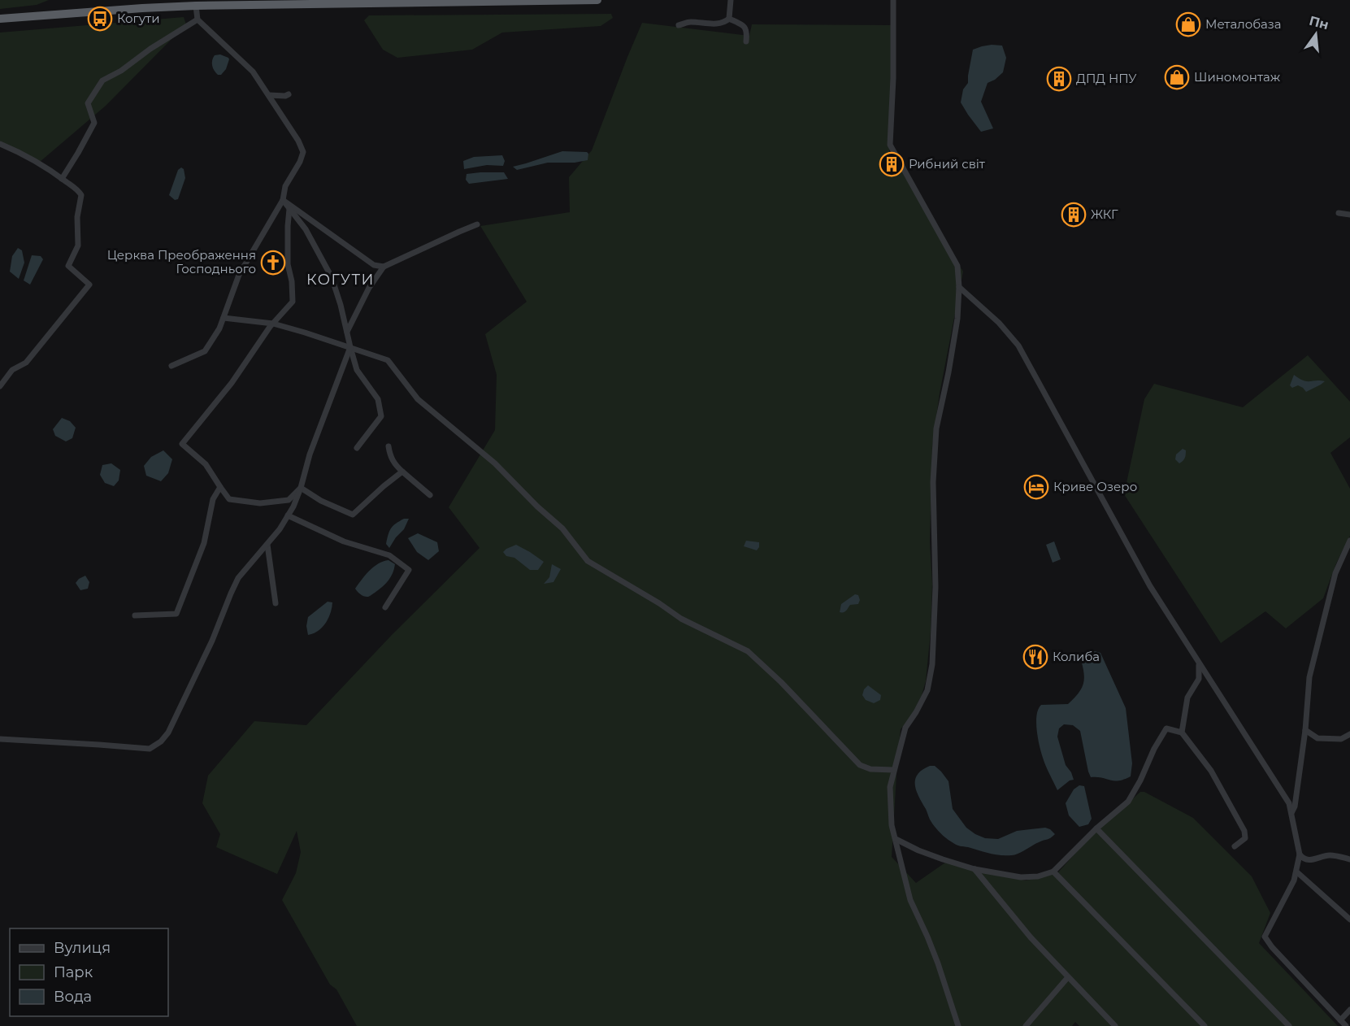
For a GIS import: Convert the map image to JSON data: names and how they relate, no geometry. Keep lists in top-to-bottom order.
{
  "districts": ["КОГУТИ"],
  "places": {
    "bus stop": ["Когути"],
    "shop": ["Металобаза", "Шиномонтаж"],
    "building": ["ДПД НПУ", "Рибний світ", "ЖКГ"],
    "church": ["Церква Преображення Господнього"],
    "hotel": ["Криве Озеро"],
    "restaurant": ["Колиба"]
  },
  "legend": ["Вулиця", "Парк", "Вода"],
  "north": "top"
}
